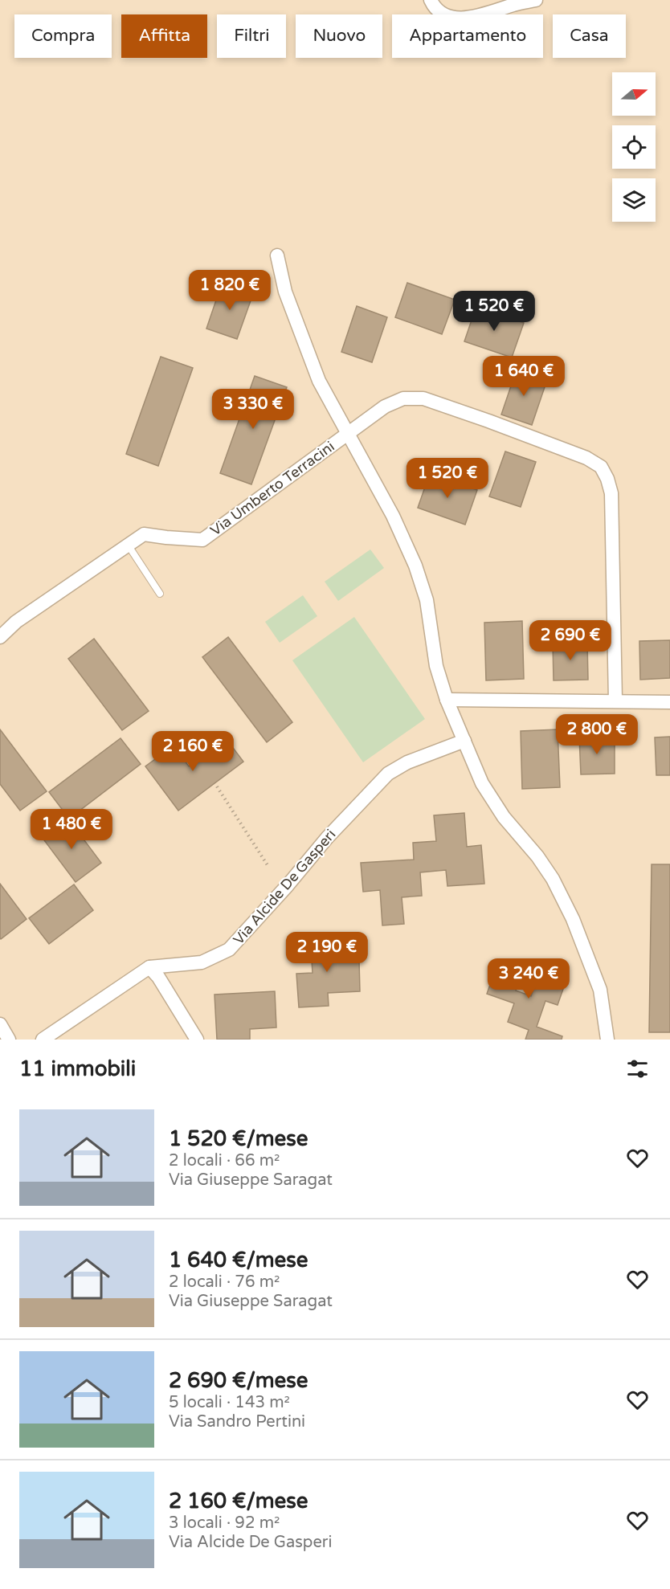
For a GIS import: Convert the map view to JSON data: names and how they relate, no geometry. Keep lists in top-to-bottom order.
{
  "streets": {
    "street": ["Via Umberto Terracini", "Via Alcide De Gasperi"]
  },
  "north": "right",
  "page": {
    "chip": [
      "Compra",
      "Affitta",
      "Filtri",
      "Nuovo",
      "Appartamento",
      "Casa"
    ],
    "price": [
      "1 820 €",
      "1 520 €",
      "1 640 €",
      "3 330 €",
      "1 520 €",
      "2 690 €",
      "2 800 €",
      "2 160 €",
      "1 480 €",
      "2 190 €",
      "3 240 €"
    ],
    "heading": "11 immobili",
    "list": [
      {
        "name": "1 520 €/mese",
        "note": "2 locali · 66 m² · Via Giuseppe Saragat"
      },
      {
        "name": "1 640 €/mese",
        "note": "2 locali · 76 m² · Via Giuseppe Saragat"
      },
      {
        "name": "2 690 €/mese",
        "note": "5 locali · 143 m² · Via Sandro Pertini"
      },
      {
        "name": "2 160 €/mese",
        "note": "3 locali · 92 m² · Via Alcide De Gasperi"
      }
    ]
  }
}
